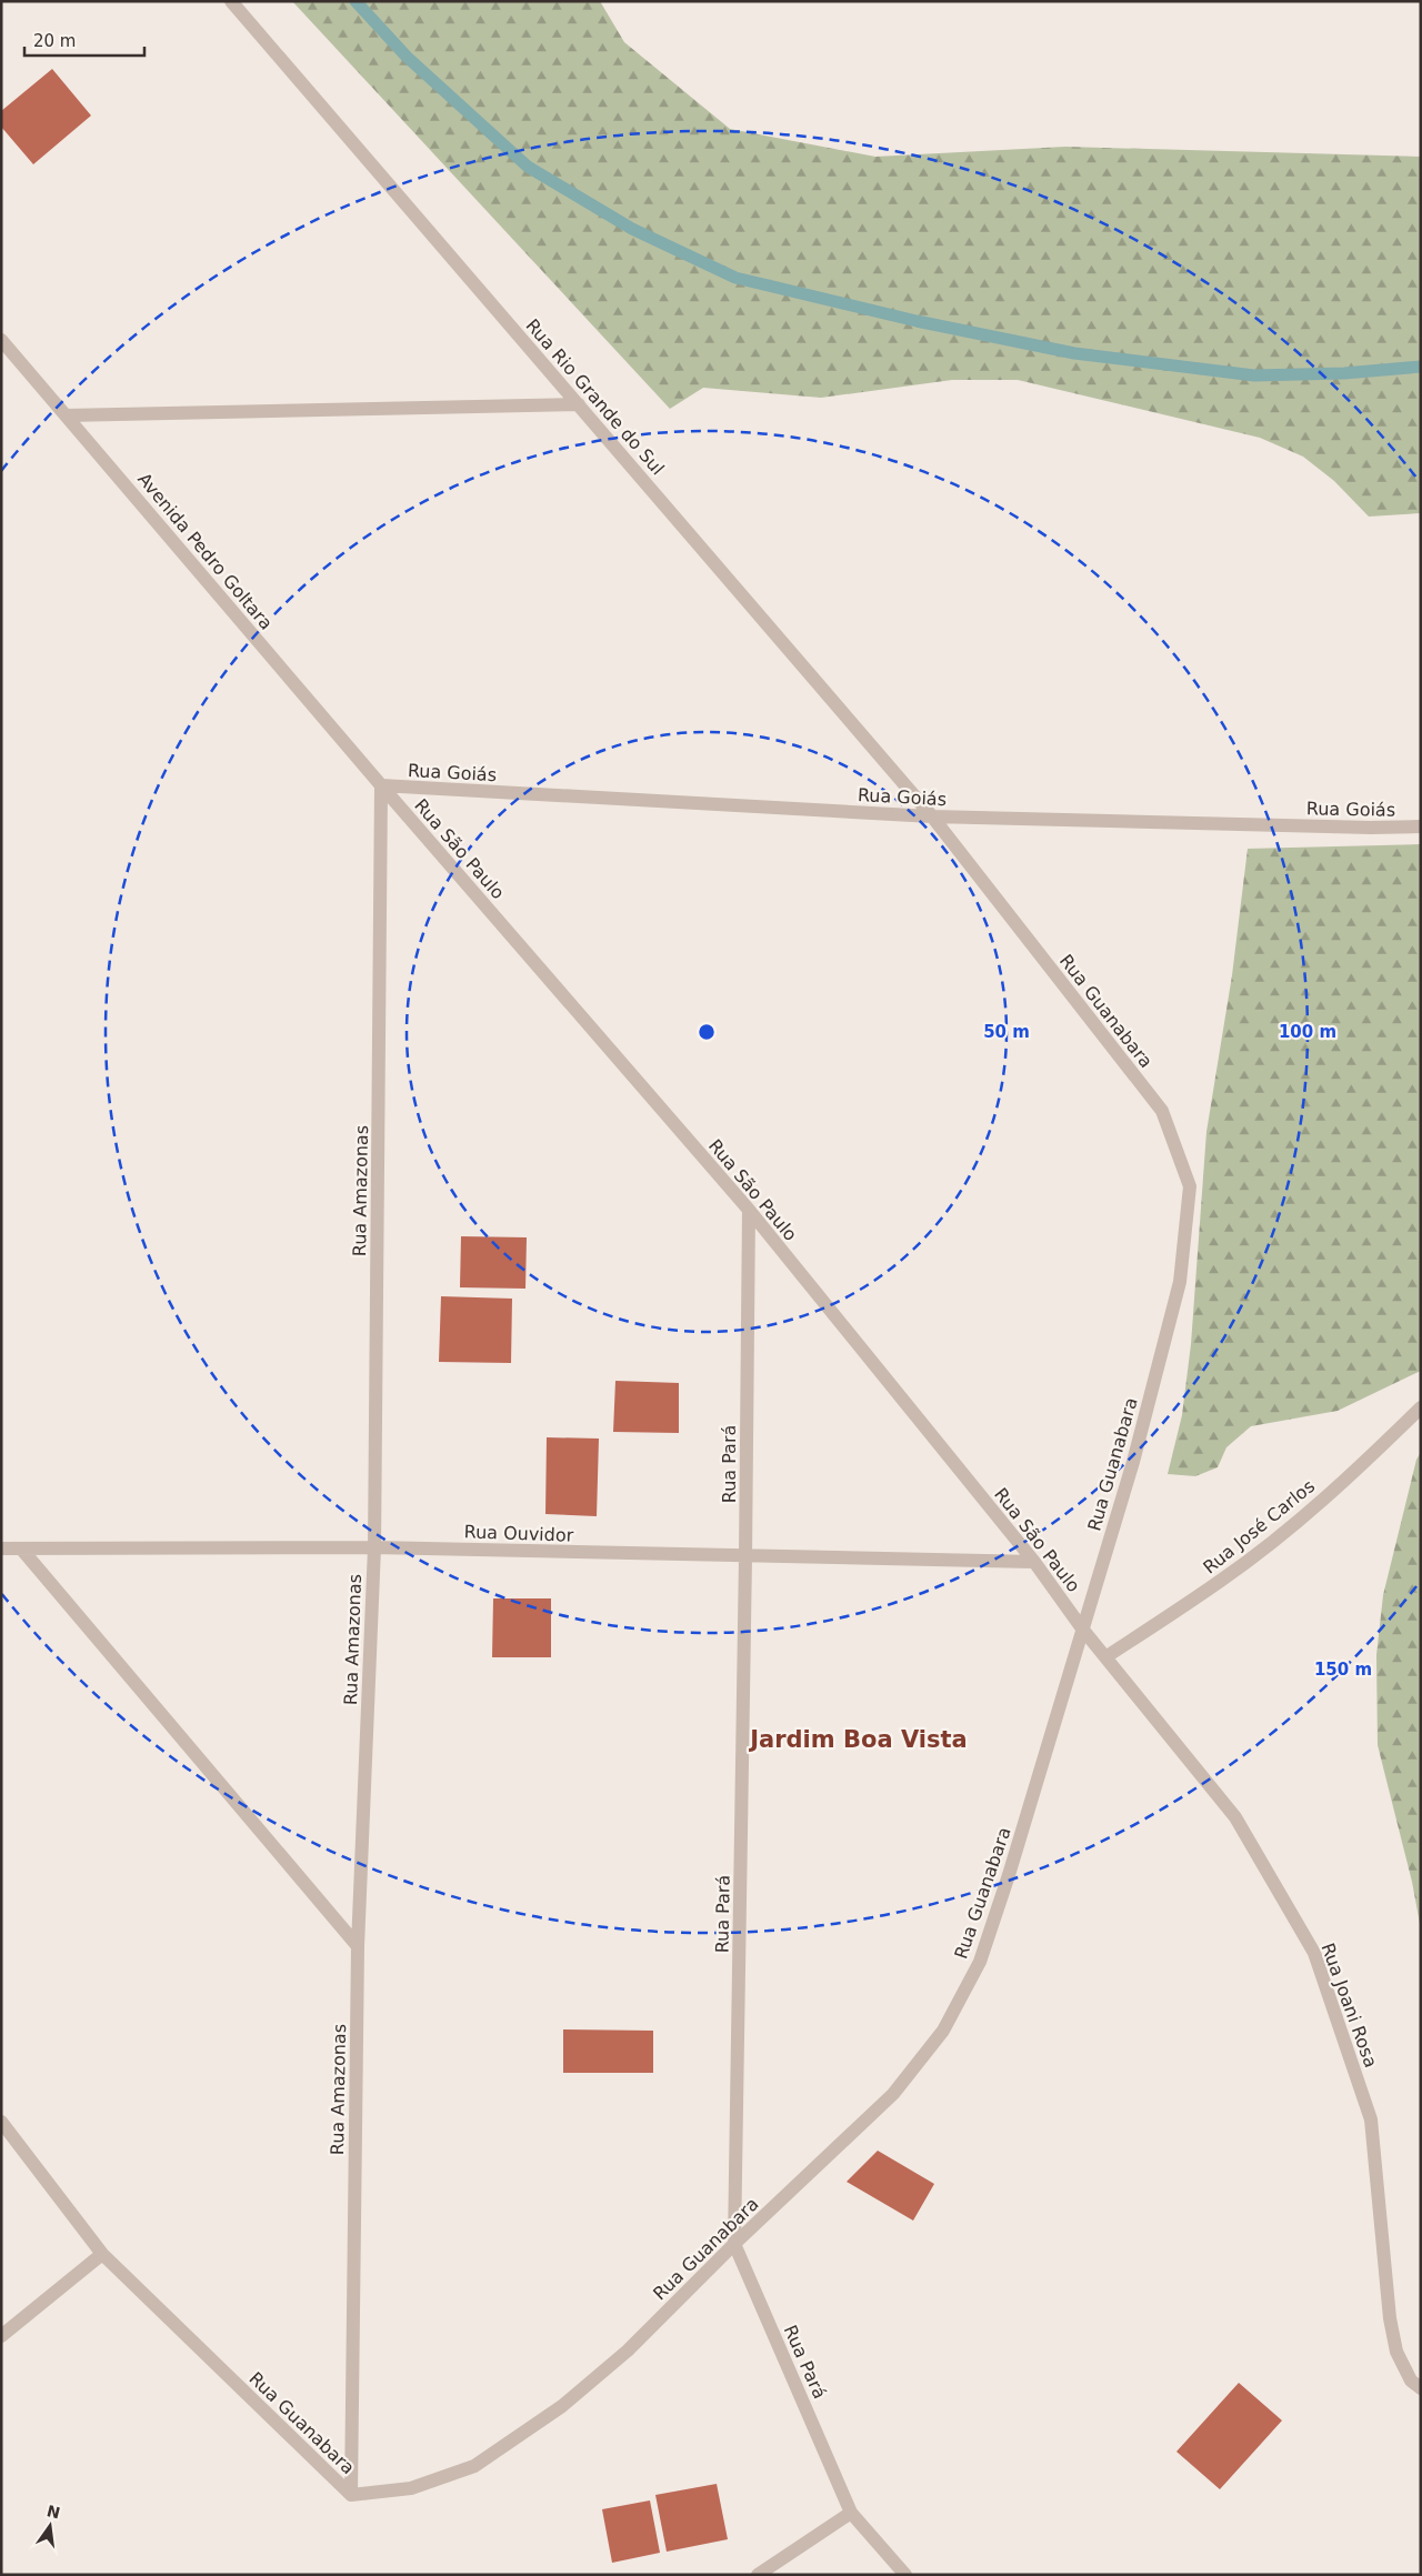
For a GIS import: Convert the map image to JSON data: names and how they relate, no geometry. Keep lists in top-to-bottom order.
{
  "streets": {
    "street": [
      "Rua Rio Grande do Sul",
      "Avenida Pedro Goltara",
      "Rua Goiás",
      "Rua São Paulo",
      "Rua Guanabara",
      "Rua Amazonas",
      "Rua Pará",
      "Rua José Carlos",
      "Rua Ouvidor",
      "Rua Joani Rosa"
    ]
  },
  "crossings": [
    ["Rua Rio Grande do Sul", "Rua Goiás"],
    ["Rua Rio Grande do Sul", "Rua Guanabara"],
    ["Avenida Pedro Goltara", "Rua Goiás"],
    ["Avenida Pedro Goltara", "Rua São Paulo"],
    ["Avenida Pedro Goltara", "Rua Amazonas"],
    ["Rua Goiás", "Rua São Paulo"],
    ["Rua Goiás", "Rua Guanabara"],
    ["Rua Goiás", "Rua Amazonas"],
    ["Rua São Paulo", "Rua Guanabara"],
    ["Rua São Paulo", "Rua Amazonas"],
    ["Rua São Paulo", "Rua Pará"],
    ["Rua São Paulo", "Rua Ouvidor"],
    ["Rua São Paulo", "Rua Joani Rosa"],
    ["Rua Guanabara", "Rua Amazonas"],
    ["Rua Guanabara", "Rua Pará"],
    ["Rua Guanabara", "Rua Joani Rosa"],
    ["Rua Amazonas", "Rua Ouvidor"],
    ["Rua Pará", "Rua Ouvidor"],
    ["Rua José Carlos", "Rua Joani Rosa"]
  ],
  "districts": ["Jardim Boa Vista"],
  "scale_bar": "20 m",
  "north": "top",
  "rings": ["50 m", "100 m", "150 m"]
}
